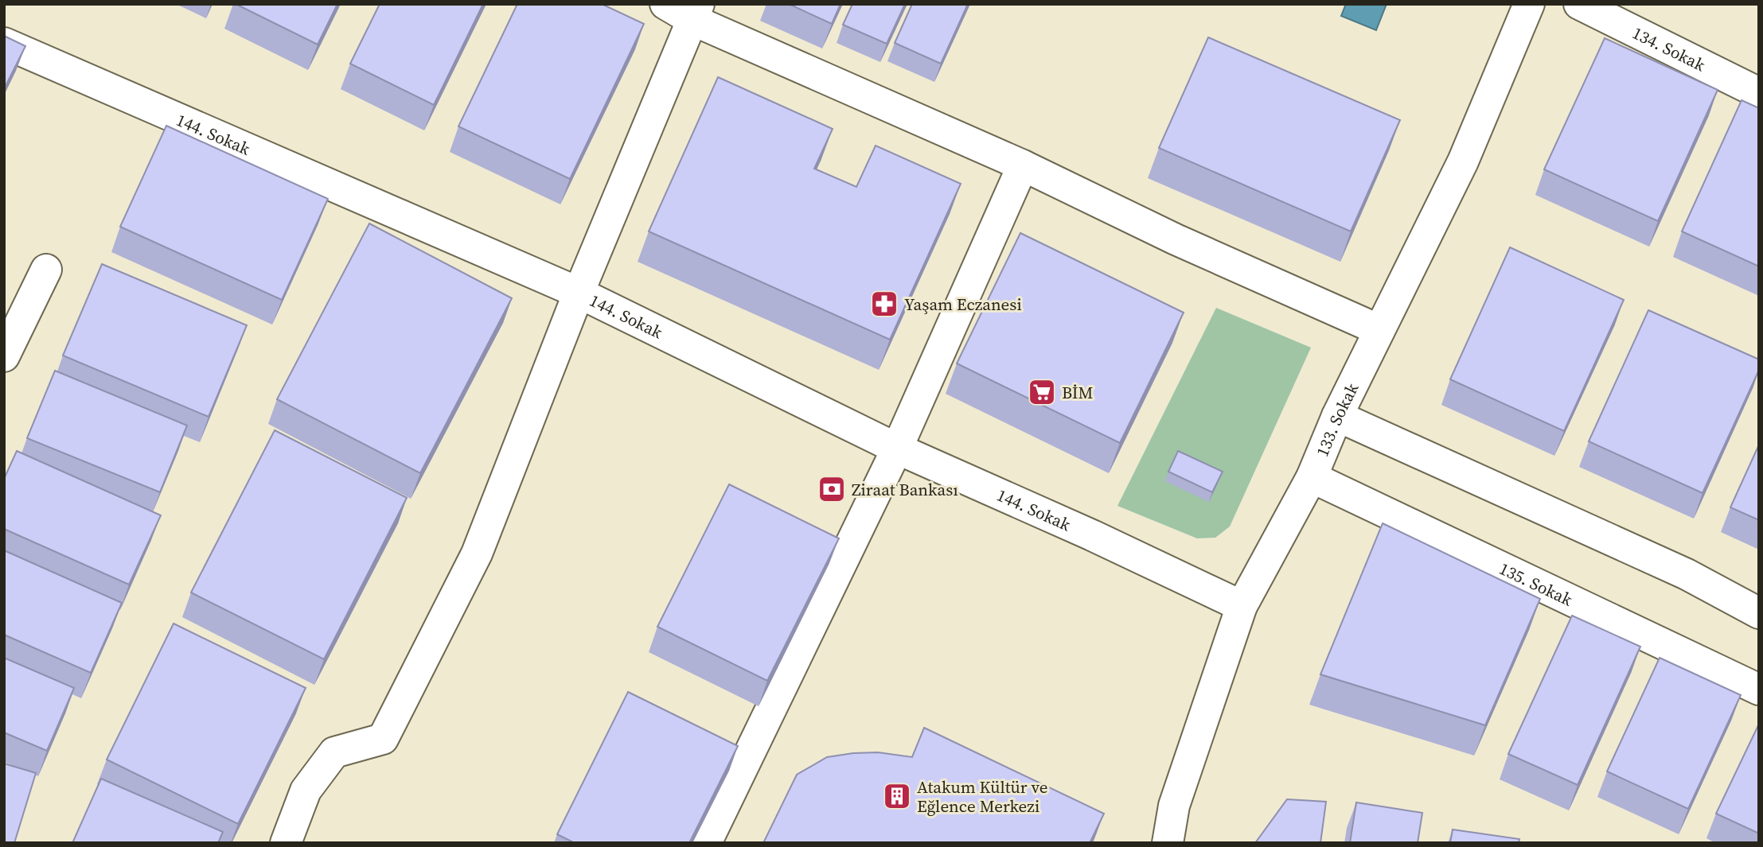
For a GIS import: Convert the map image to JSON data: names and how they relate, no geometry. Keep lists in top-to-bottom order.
{
  "streets": {
    "street": [
      "134. Sokak",
      "144. Sokak",
      "133. Sokak",
      "135. Sokak"
    ]
  },
  "crossings": [
    ["144. Sokak", "133. Sokak"],
    ["133. Sokak", "135. Sokak"]
  ],
  "places": {
    "pharmacy": ["Yaşam Eczanesi"],
    "supermarket": ["BİM"],
    "bank": ["Ziraat Bankası"],
    "building": ["Atakum Kültür ve Eğlence Merkezi"]
  }
}
